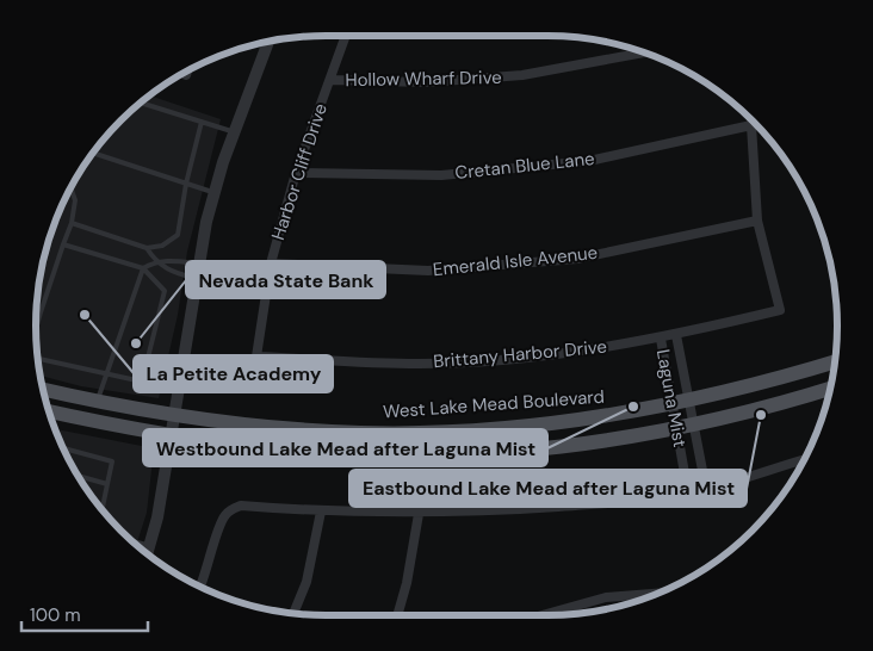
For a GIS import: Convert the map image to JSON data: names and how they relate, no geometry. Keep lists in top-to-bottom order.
{
  "streets": {
    "main road": ["West Lake Mead Boulevard"],
    "street": [
      "Hollow Wharf Drive",
      "Cretan Blue Lane",
      "Harbor Cliff Drive",
      "Emerald Isle Avenue",
      "Brittany Harbor Drive",
      "Laguna Mist"
    ]
  },
  "crossings": [
    ["Hollow Wharf Drive", "Harbor Cliff Drive"],
    ["Cretan Blue Lane", "Harbor Cliff Drive"],
    ["Harbor Cliff Drive", "Emerald Isle Avenue"],
    ["Harbor Cliff Drive", "Brittany Harbor Drive"],
    ["Emerald Isle Avenue", "Brittany Harbor Drive"],
    ["Brittany Harbor Drive", "Laguna Mist"],
    ["Laguna Mist", "West Lake Mead Boulevard"]
  ],
  "places": [
    "La Petite Academy",
    "Nevada State Bank",
    "Westbound Lake Mead after Laguna Mist",
    "Eastbound Lake Mead after Laguna Mist"
  ],
  "scale_bar": "100 m"
}
